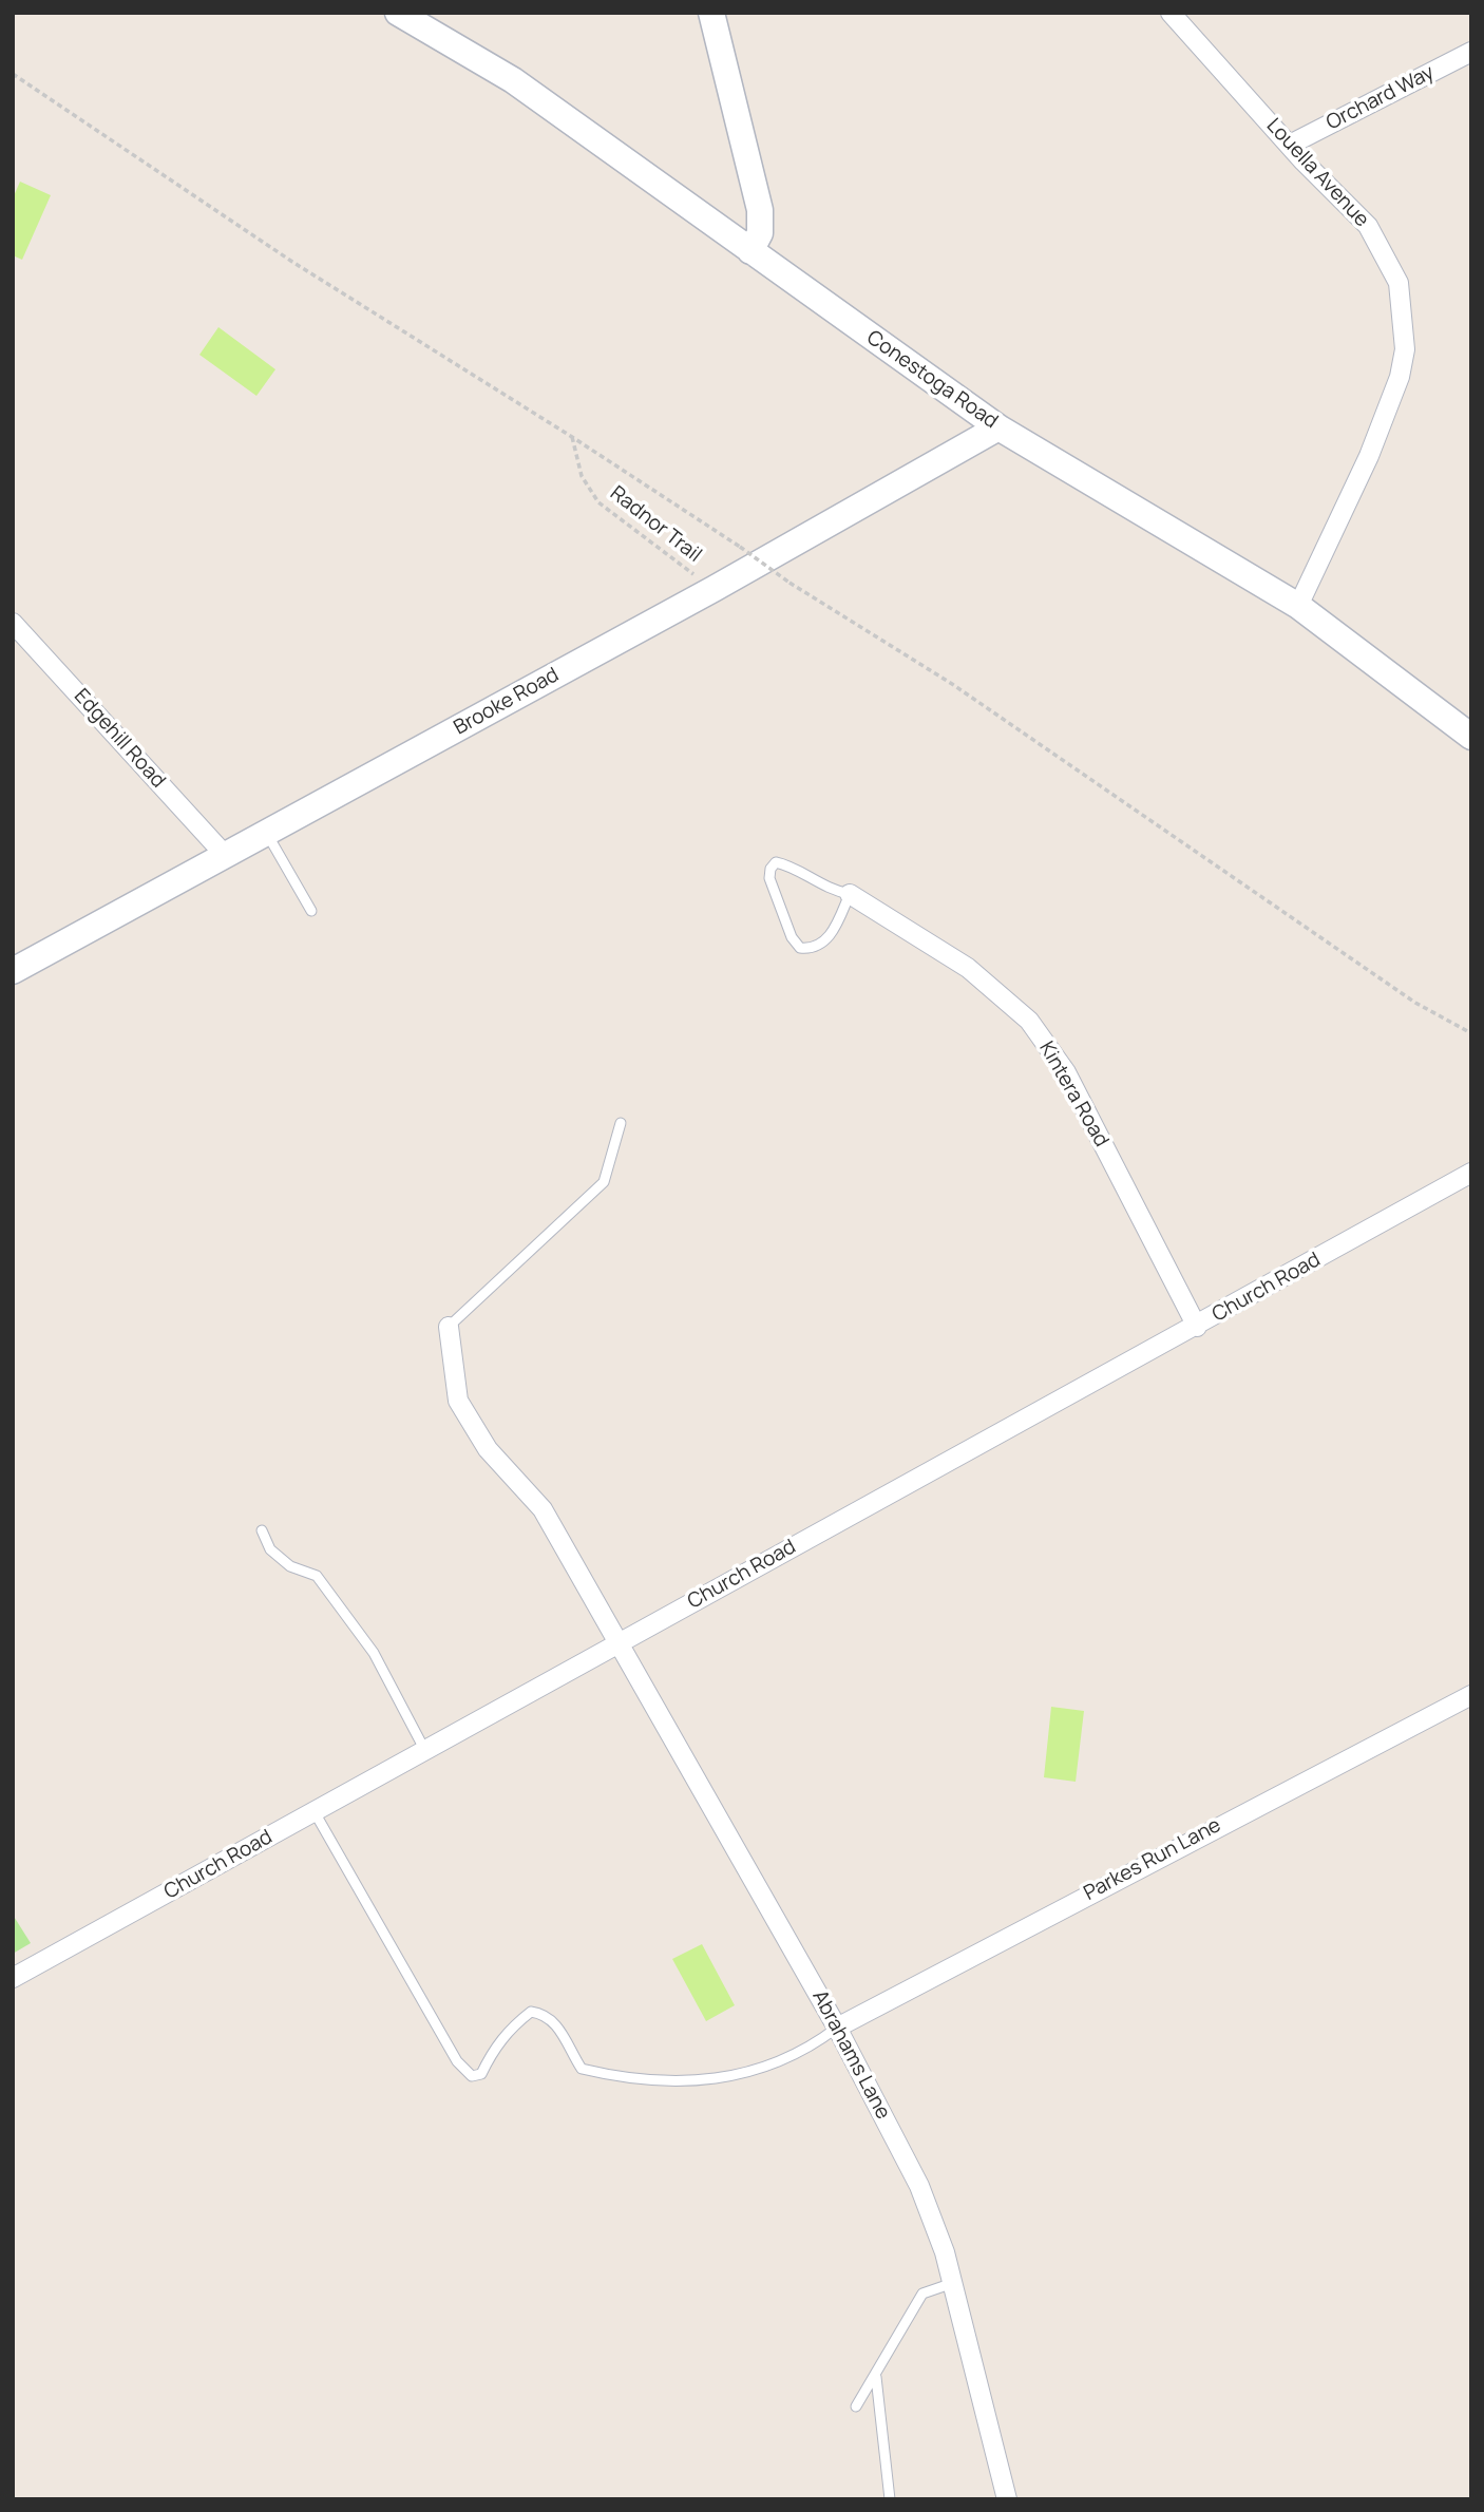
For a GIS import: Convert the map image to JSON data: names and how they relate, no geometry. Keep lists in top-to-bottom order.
{
  "streets": {
    "main road": ["Conestoga Road", "Brooke Road"],
    "street": [
      "Orchard Way",
      "Louella Avenue",
      "Edgehill Road",
      "Kintera Road",
      "Church Road",
      "Parkes Run Lane",
      "Abrahams Lane"
    ],
    "path": ["Radnor Trail"]
  },
  "crossings": [
    ["Orchard Way", "Louella Avenue"],
    ["Louella Avenue", "Conestoga Road"],
    ["Conestoga Road", "Brooke Road"],
    ["Radnor Trail", "Brooke Road"],
    ["Brooke Road", "Edgehill Road"],
    ["Kintera Road", "Church Road"],
    ["Church Road", "Abrahams Lane"],
    ["Parkes Run Lane", "Abrahams Lane"]
  ]
}
